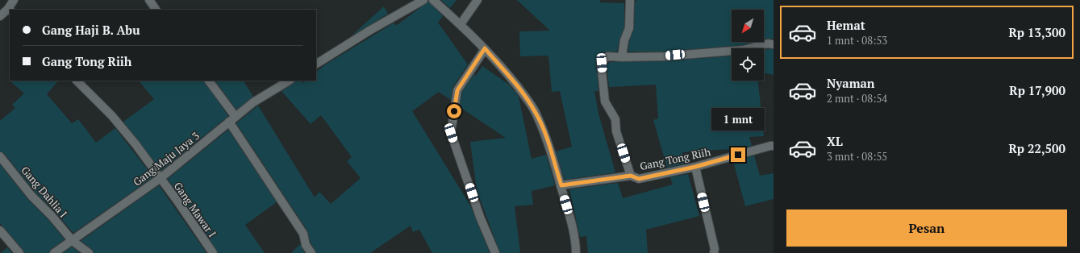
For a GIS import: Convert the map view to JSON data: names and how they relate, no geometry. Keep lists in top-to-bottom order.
{
  "streets": {
    "street": [
      "Gang Maju Jaya 3",
      "Gang Tong Riih",
      "Gang Dahlia I",
      "Gang Mawar I"
    ]
  },
  "crossings": [
    ["Gang Maju Jaya 3", "Gang Dahlia I"],
    ["Gang Maju Jaya 3", "Gang Mawar I"]
  ],
  "north": "bottom left",
  "page": {
    "list": [
      {
        "name": "Hemat",
        "note": "1 mnt · 08:53",
        "value": "Rp 13,300"
      },
      {
        "name": "Nyaman",
        "note": "2 mnt · 08:54",
        "value": "Rp 17,900"
      },
      {
        "name": "XL",
        "note": "3 mnt · 08:55",
        "value": "Rp 22,500"
      }
    ],
    "banner": ["Gang Haji B. Abu", "Gang Tong Riih"],
    "bubble": "1 mnt",
    "buttons": "Pesan"
  }
}
